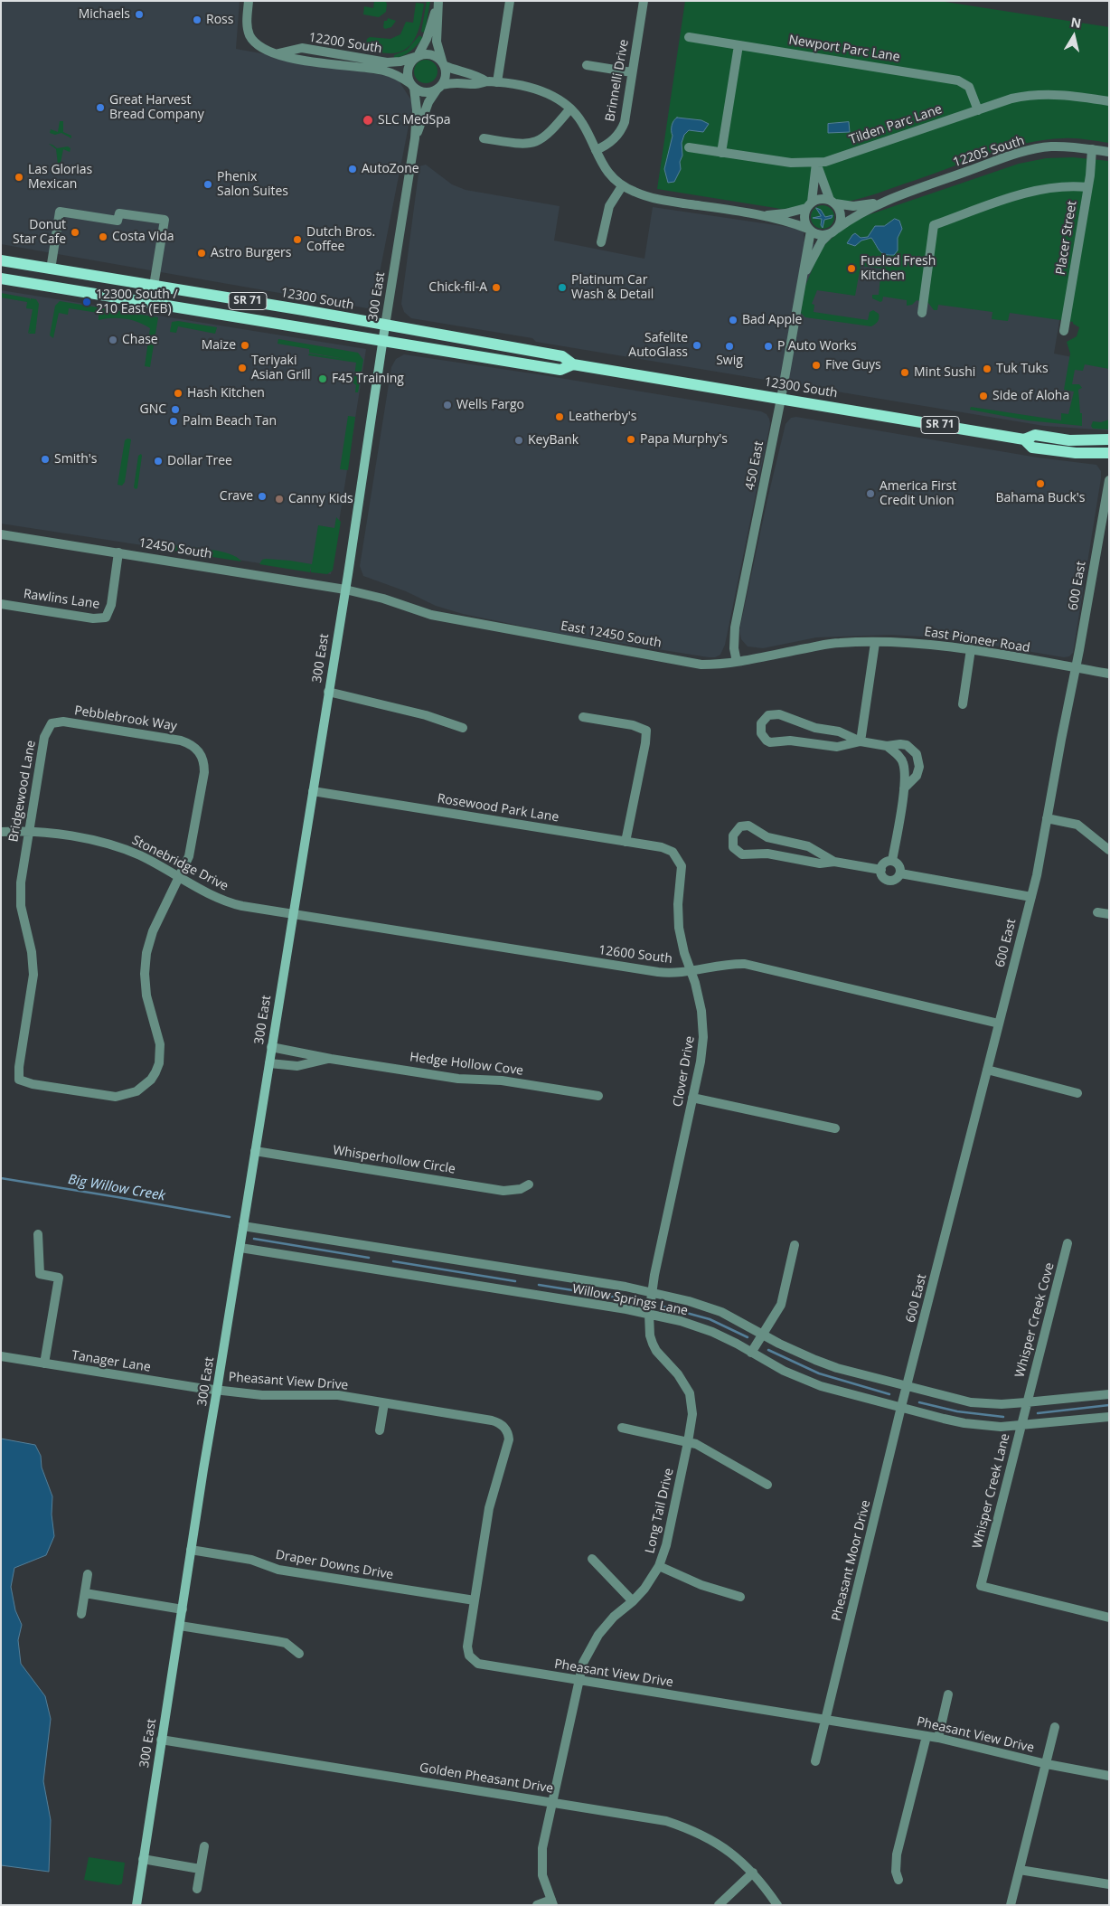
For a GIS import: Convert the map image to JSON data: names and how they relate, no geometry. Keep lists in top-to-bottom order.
{
  "streets": {
    "main road": ["300 East", "12300 South", "SR 71"],
    "street": [
      "12200 South",
      "Newport Parc Lane",
      "Brinnelli Drive",
      "Tilden Parc Lane",
      "12205 South",
      "Placer Street",
      "450 East",
      "12450 South",
      "600 East",
      "Rawlins Lane",
      "East 12450 South",
      "East Pioneer Road",
      "Pebblebrook Way",
      "Bridgewood Lane",
      "Rosewood Park Lane",
      "Stonebridge Drive",
      "12600 South",
      "Hedge Hollow Cove",
      "Clover Drive",
      "Whisperhollow Circle",
      "Willow Springs Lane",
      "Whisper Creek Cove",
      "Tanager Lane",
      "Pheasant View Drive",
      "Whisper Creek Lane",
      "Long Tail Drive",
      "Pheasant Moor Drive",
      "Draper Downs Drive",
      "Golden Pheasant Drive"
    ]
  },
  "crossings": [
    ["12200 South", "300 East"],
    ["Newport Parc Lane", "Tilden Parc Lane"],
    ["12205 South", "Placer Street"],
    ["12205 South", "450 East"],
    ["300 East", "12300 South"],
    ["300 East", "12450 South"],
    ["300 East", "East 12450 South"],
    ["300 East", "Rosewood Park Lane"],
    ["300 East", "Stonebridge Drive"],
    ["300 East", "12600 South"],
    ["300 East", "Hedge Hollow Cove"],
    ["300 East", "Whisperhollow Circle"],
    ["300 East", "Willow Springs Lane"],
    ["300 East", "Tanager Lane"],
    ["300 East", "Pheasant View Drive"],
    ["300 East", "Draper Downs Drive"],
    ["300 East", "Golden Pheasant Drive"],
    ["12300 South", "450 East"],
    ["450 East", "East 12450 South"],
    ["12450 South", "Rawlins Lane"],
    ["12450 South", "East 12450 South"],
    ["600 East", "East Pioneer Road"],
    ["600 East", "12600 South"],
    ["600 East", "Willow Springs Lane"],
    ["600 East", "Pheasant Moor Drive"],
    ["East 12450 South", "East Pioneer Road"],
    ["Pebblebrook Way", "Bridgewood Lane"],
    ["Pebblebrook Way", "Stonebridge Drive"],
    ["Bridgewood Lane", "Stonebridge Drive"],
    ["Rosewood Park Lane", "Clover Drive"],
    ["Stonebridge Drive", "12600 South"],
    ["12600 South", "Clover Drive"],
    ["Clover Drive", "Willow Springs Lane"],
    ["Clover Drive", "Long Tail Drive"],
    ["Willow Springs Lane", "Whisper Creek Cove"],
    ["Willow Springs Lane", "Whisper Creek Lane"],
    ["Willow Springs Lane", "Long Tail Drive"],
    ["Willow Springs Lane", "Pheasant Moor Drive"],
    ["Whisper Creek Cove", "Whisper Creek Lane"],
    ["Tanager Lane", "Pheasant View Drive"],
    ["Pheasant View Drive", "Long Tail Drive"],
    ["Pheasant View Drive", "Pheasant Moor Drive"],
    ["Pheasant View Drive", "Draper Downs Drive"],
    ["Long Tail Drive", "Golden Pheasant Drive"]
  ],
  "water": ["Big Willow Creek"],
  "places": [
    "Michaels",
    "Ross",
    "Great Harvest Bread Company",
    "SLC MedSpa",
    "AutoZone",
    "Las Glorias Mexican",
    "Phenix Salon Suites",
    "Donut Star Cafe",
    "Costa Vida",
    "Dutch Bros. Coffee",
    "Astro Burgers",
    "Fueled Fresh Kitchen",
    "Chick-fil-A",
    "Platinum Car Wash & Detail",
    "12300 South / 210 East (EB)",
    "Bad Apple",
    "Chase",
    "Maize",
    "Safelite AutoGlass",
    "Swig",
    "P Auto Works",
    "Five Guys",
    "Teriyaki Asian Grill",
    "Tuk Tuks",
    "Mint Sushi",
    "F45 Training",
    "Hash Kitchen",
    "Side of Aloha",
    "Wells Fargo",
    "GNC",
    "Leatherby's",
    "Palm Beach Tan",
    "Papa Murphy's",
    "KeyBank",
    "Smith's",
    "Dollar Tree",
    "Bahama Buck's",
    "America First Credit Union",
    "Crave",
    "Canny Kids"
  ],
  "north": "top"
}
